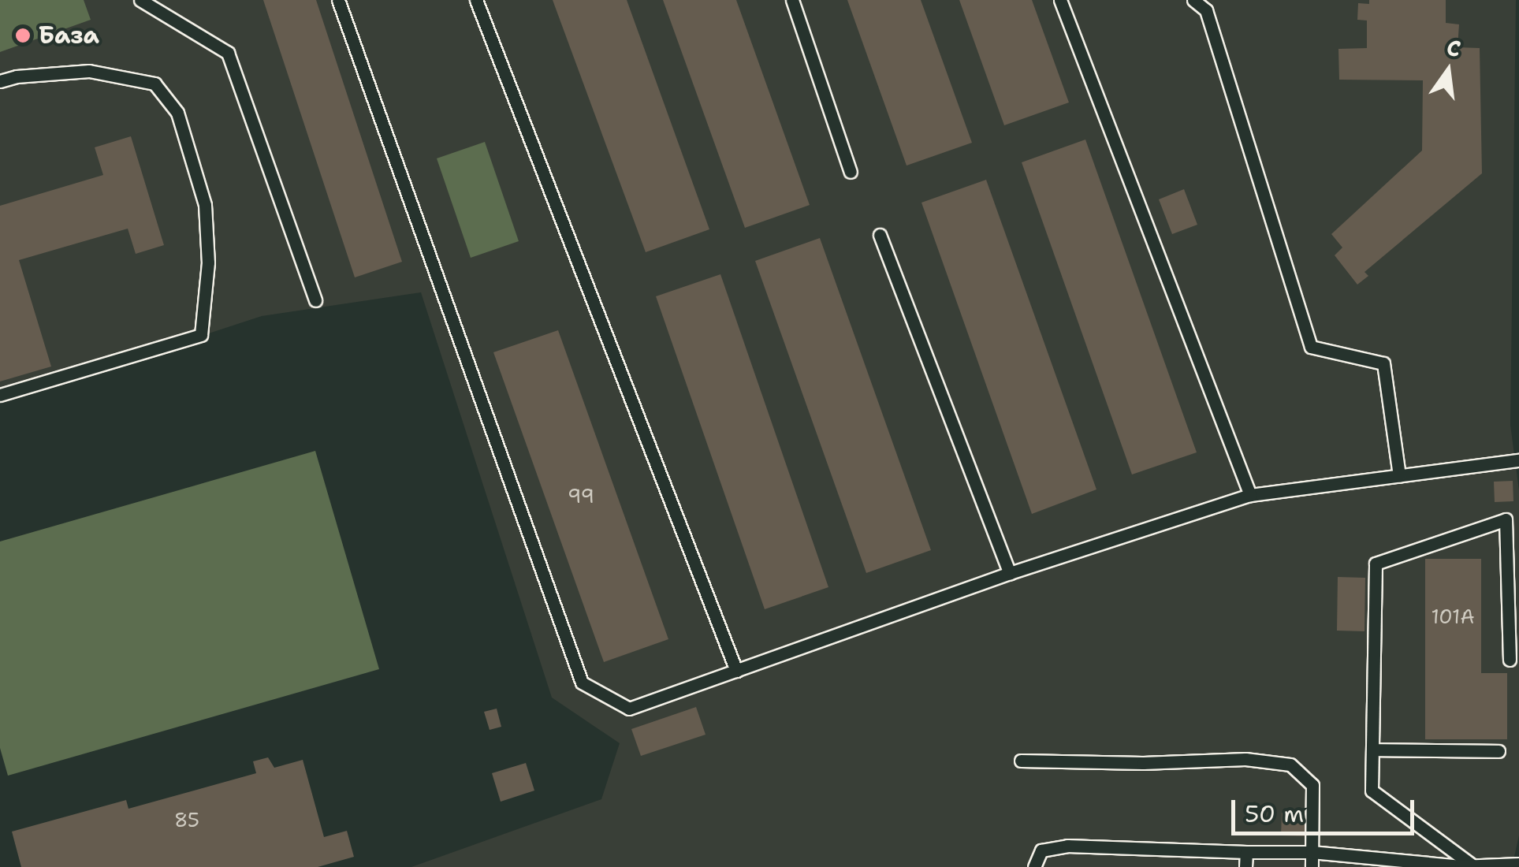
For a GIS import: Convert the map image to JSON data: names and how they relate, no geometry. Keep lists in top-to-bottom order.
{
  "places": ["База"],
  "house_numbers": ["99", "101А", "85"],
  "scale_bar": "50 m",
  "north": "top"
}
